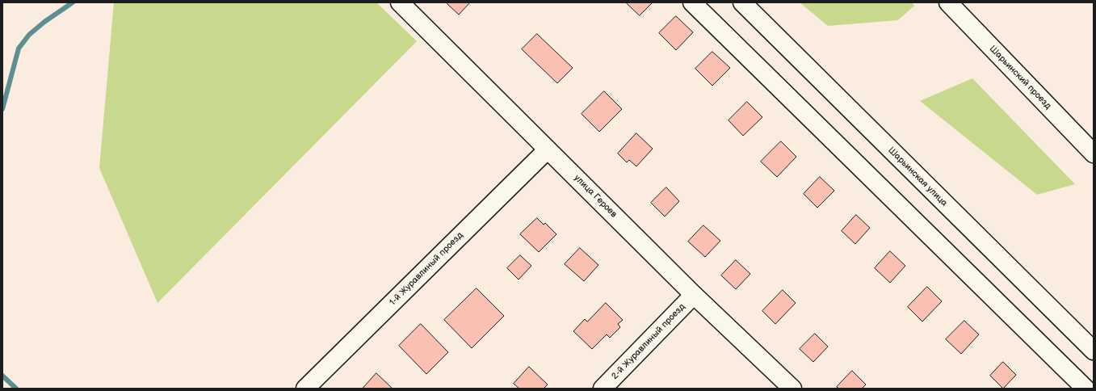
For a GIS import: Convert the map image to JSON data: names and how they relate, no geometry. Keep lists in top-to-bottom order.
{
  "streets": {
    "street": [
      "Шарьинский проезд",
      "Шарьинская улица",
      "улица Героев",
      "1-й Журавлиный проезд",
      "2-й Журавлиный проезд"
    ]
  },
  "crossings": [
    ["улица Героев", "1-й Журавлиный проезд"],
    ["улица Героев", "2-й Журавлиный проезд"]
  ]
}
